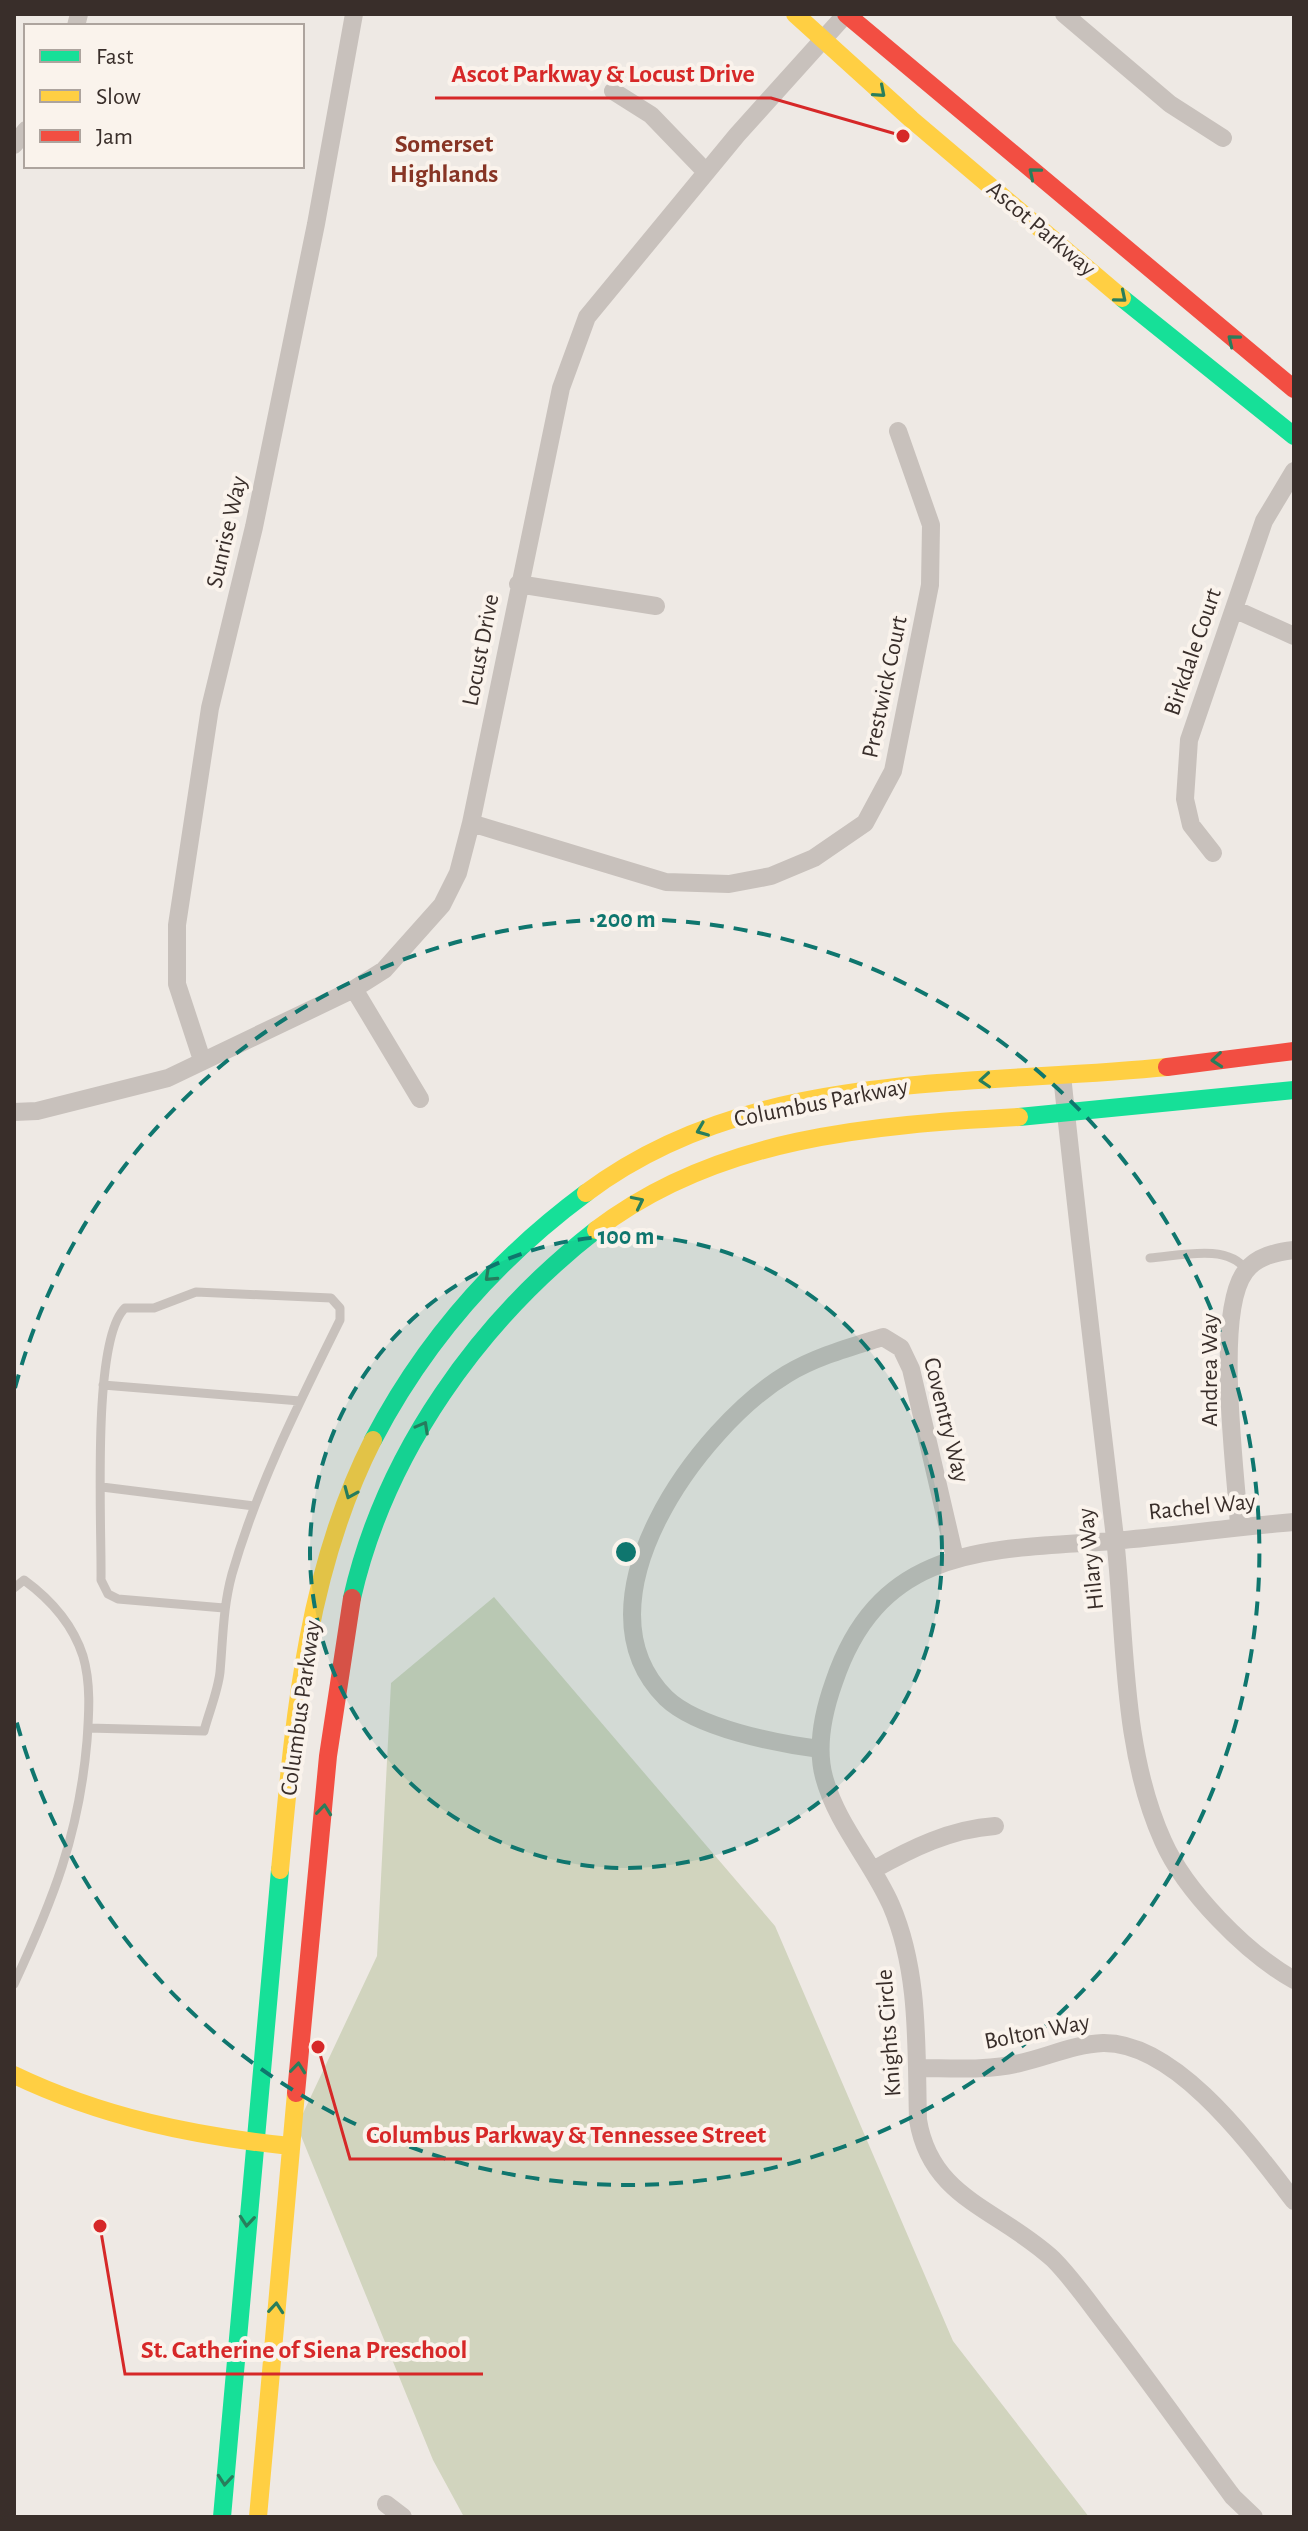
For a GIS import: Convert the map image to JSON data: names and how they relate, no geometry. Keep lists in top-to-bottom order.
{
  "streets": {
    "main road": ["Ascot Parkway", "Columbus Parkway"],
    "street": [
      "Sunrise Way",
      "Locust Drive",
      "Birkdale Court",
      "Prestwick Court",
      "Andrea Way",
      "Coventry Way",
      "Rachel Way",
      "Hilary Way",
      "Bolton Way",
      "Knights Circle"
    ]
  },
  "crossings": [
    ["Ascot Parkway", "Locust Drive"],
    ["Sunrise Way", "Locust Drive"],
    ["Locust Drive", "Prestwick Court"],
    ["Columbus Parkway", "Hilary Way"],
    ["Andrea Way", "Rachel Way"],
    ["Coventry Way", "Knights Circle"],
    ["Rachel Way", "Hilary Way"],
    ["Rachel Way", "Knights Circle"],
    ["Hilary Way", "Knights Circle"],
    ["Bolton Way", "Knights Circle"]
  ],
  "districts": ["Somerset Highlands"],
  "places": ["Ascot Parkway & Locust Drive", "Columbus Parkway & Tennessee Street", "St. Catherine of Siena Preschool"],
  "legend": ["Fast", "Slow", "Jam"],
  "rings": ["200 m", "100 m"]
}
